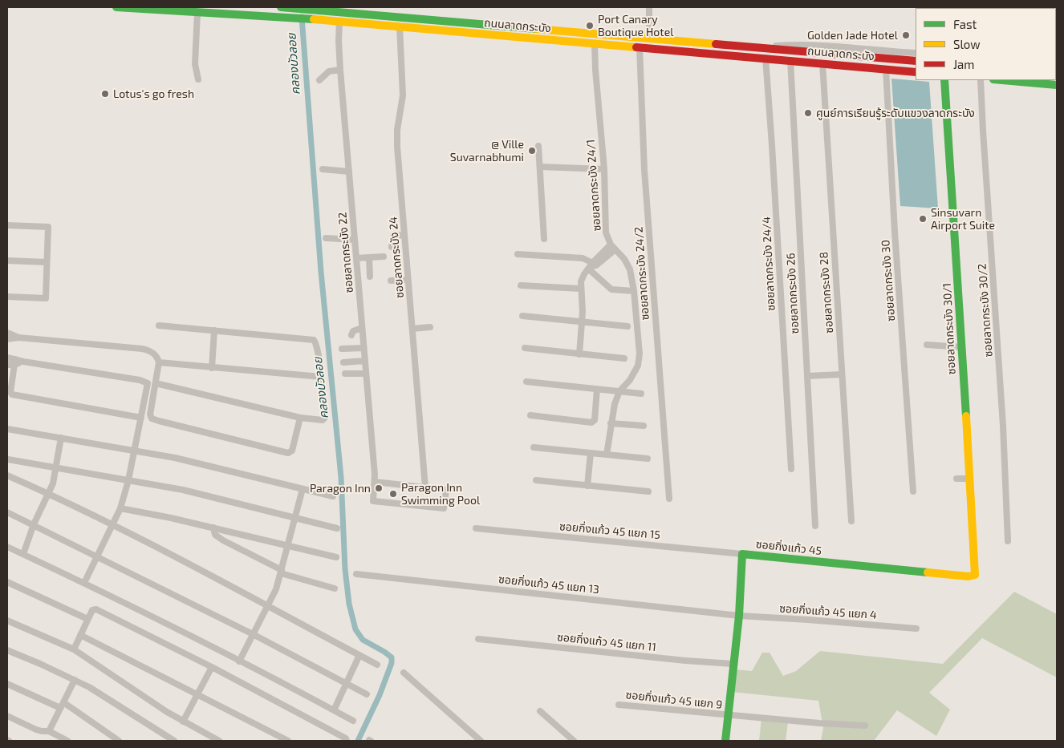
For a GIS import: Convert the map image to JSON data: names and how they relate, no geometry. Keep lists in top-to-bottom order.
{
  "streets": {
    "main road": ["ถนนลาดกระบัง", "ซอยลาดกระบัง 30/1", "ซอยกิ่งแก้ว 45"],
    "street": [
      "ซอยลาดกระบัง 24/1",
      "ซอยลาดกระบัง 22",
      "ซอยลาดกระบัง 24",
      "ซอยลาดกระบัง 24/4",
      "ซอยลาดกระบัง 24/2",
      "ซอยลาดกระบัง 30",
      "ซอยลาดกระบัง 28",
      "ซอยลาดกระบัง 26",
      "ซอยลาดกระบัง 30/2",
      "ซอยกิ่งแก้ว 45 แยก 15",
      "ซอยกิ่งแก้ว 45 แยก 13",
      "ซอยกิ่งแก้ว 45 แยก 4",
      "ซอยกิ่งแก้ว 45 แยก 11",
      "ซอยกิ่งแก้ว 45 แยก 9"
    ]
  },
  "crossings": [
    ["ถนนลาดกระบัง", "ซอยลาดกระบัง 24/1"],
    ["ถนนลาดกระบัง", "ซอยลาดกระบัง 22"],
    ["ถนนลาดกระบัง", "ซอยลาดกระบัง 24"],
    ["ถนนลาดกระบัง", "ซอยลาดกระบัง 24/4"],
    ["ถนนลาดกระบัง", "ซอยลาดกระบัง 24/2"],
    ["ถนนลาดกระบัง", "ซอยลาดกระบัง 30"],
    ["ถนนลาดกระบัง", "ซอยลาดกระบัง 28"],
    ["ถนนลาดกระบัง", "ซอยลาดกระบัง 26"],
    ["ซอยลาดกระบัง 22", "ซอยลาดกระบัง 24"],
    ["ซอยลาดกระบัง 30/1", "ซอยกิ่งแก้ว 45"],
    ["ซอยกิ่งแก้ว 45 แยก 15", "ซอยกิ่งแก้ว 45"],
    ["ซอยกิ่งแก้ว 45", "ซอยกิ่งแก้ว 45 แยก 13"],
    ["ซอยกิ่งแก้ว 45", "ซอยกิ่งแก้ว 45 แยก 4"],
    ["ซอยกิ่งแก้ว 45", "ซอยกิ่งแก้ว 45 แยก 11"],
    ["ซอยกิ่งแก้ว 45", "ซอยกิ่งแก้ว 45 แยก 9"],
    ["ซอยกิ่งแก้ว 45 แยก 13", "ซอยกิ่งแก้ว 45 แยก 4"]
  ],
  "water": ["คลองบัวลอย"],
  "places": [
    "Port Canary Boutique Hotel",
    "Golden Jade Hotel",
    "Lotus's go fresh",
    "ศูนย์การเรียนรู้ระดับแขวงลาดกระบัง",
    "@ Ville Suvarnabhumi",
    "Sinsuvarn Airport Suite",
    "Paragon Inn",
    "Paragon Inn Swimming Pool"
  ],
  "legend": ["Fast", "Slow", "Jam"]
}
